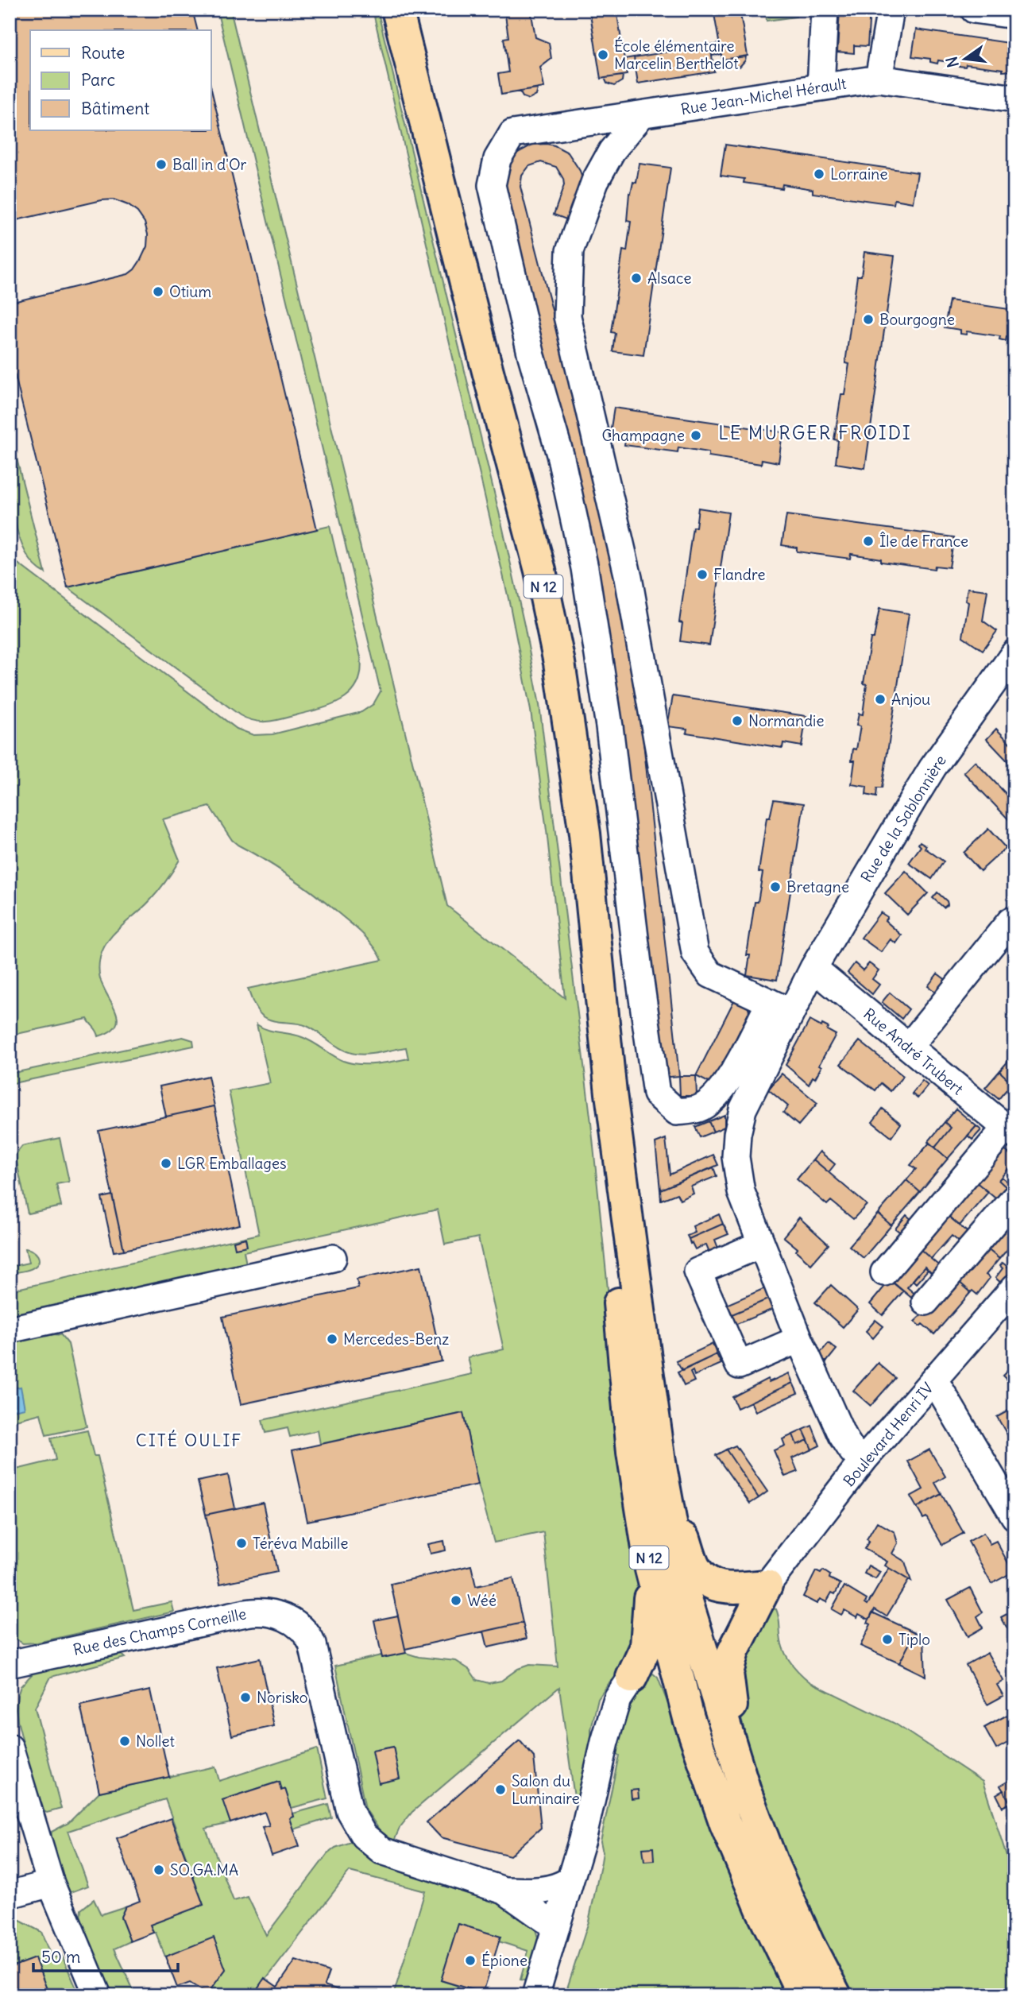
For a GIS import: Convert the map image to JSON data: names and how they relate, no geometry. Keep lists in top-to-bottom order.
{
  "streets": {
    "main road": ["N 12"],
    "street": [
      "Rue Jean-Michel Hérault",
      "Rue de la Sablonnière",
      "Rue André Trubert",
      "Boulevard Henri IV",
      "Rue des Champs Corneille"
    ]
  },
  "crossings": [
    ["Rue Jean-Michel Hérault", "Rue de la Sablonnière"],
    ["N 12", "Boulevard Henri IV"],
    ["Rue de la Sablonnière", "Rue André Trubert"],
    ["Rue de la Sablonnière", "Boulevard Henri IV"]
  ],
  "districts": ["LE MURGER FROIDI", "CITÉ OULIF"],
  "places": [
    "École élémentaire Marcelin Berthelot",
    "Ball in d'Or",
    "Lorraine",
    "Alsace",
    "Otium",
    "Bourgogne",
    "Champagne",
    "Île de France",
    "Flandre",
    "Anjou",
    "Normandie",
    "Bretagne",
    "LGR Emballages",
    "Mercedes-Benz",
    "Téréva Mabille",
    "Wéé",
    "Tiplo",
    "Norisko",
    "Nollet",
    "Salon du Luminaire",
    "SO.GA.MA",
    "Épione"
  ],
  "legend": ["Route", "Parc", "Bâtiment"],
  "scale_bar": "50 m",
  "north": "left"
}
